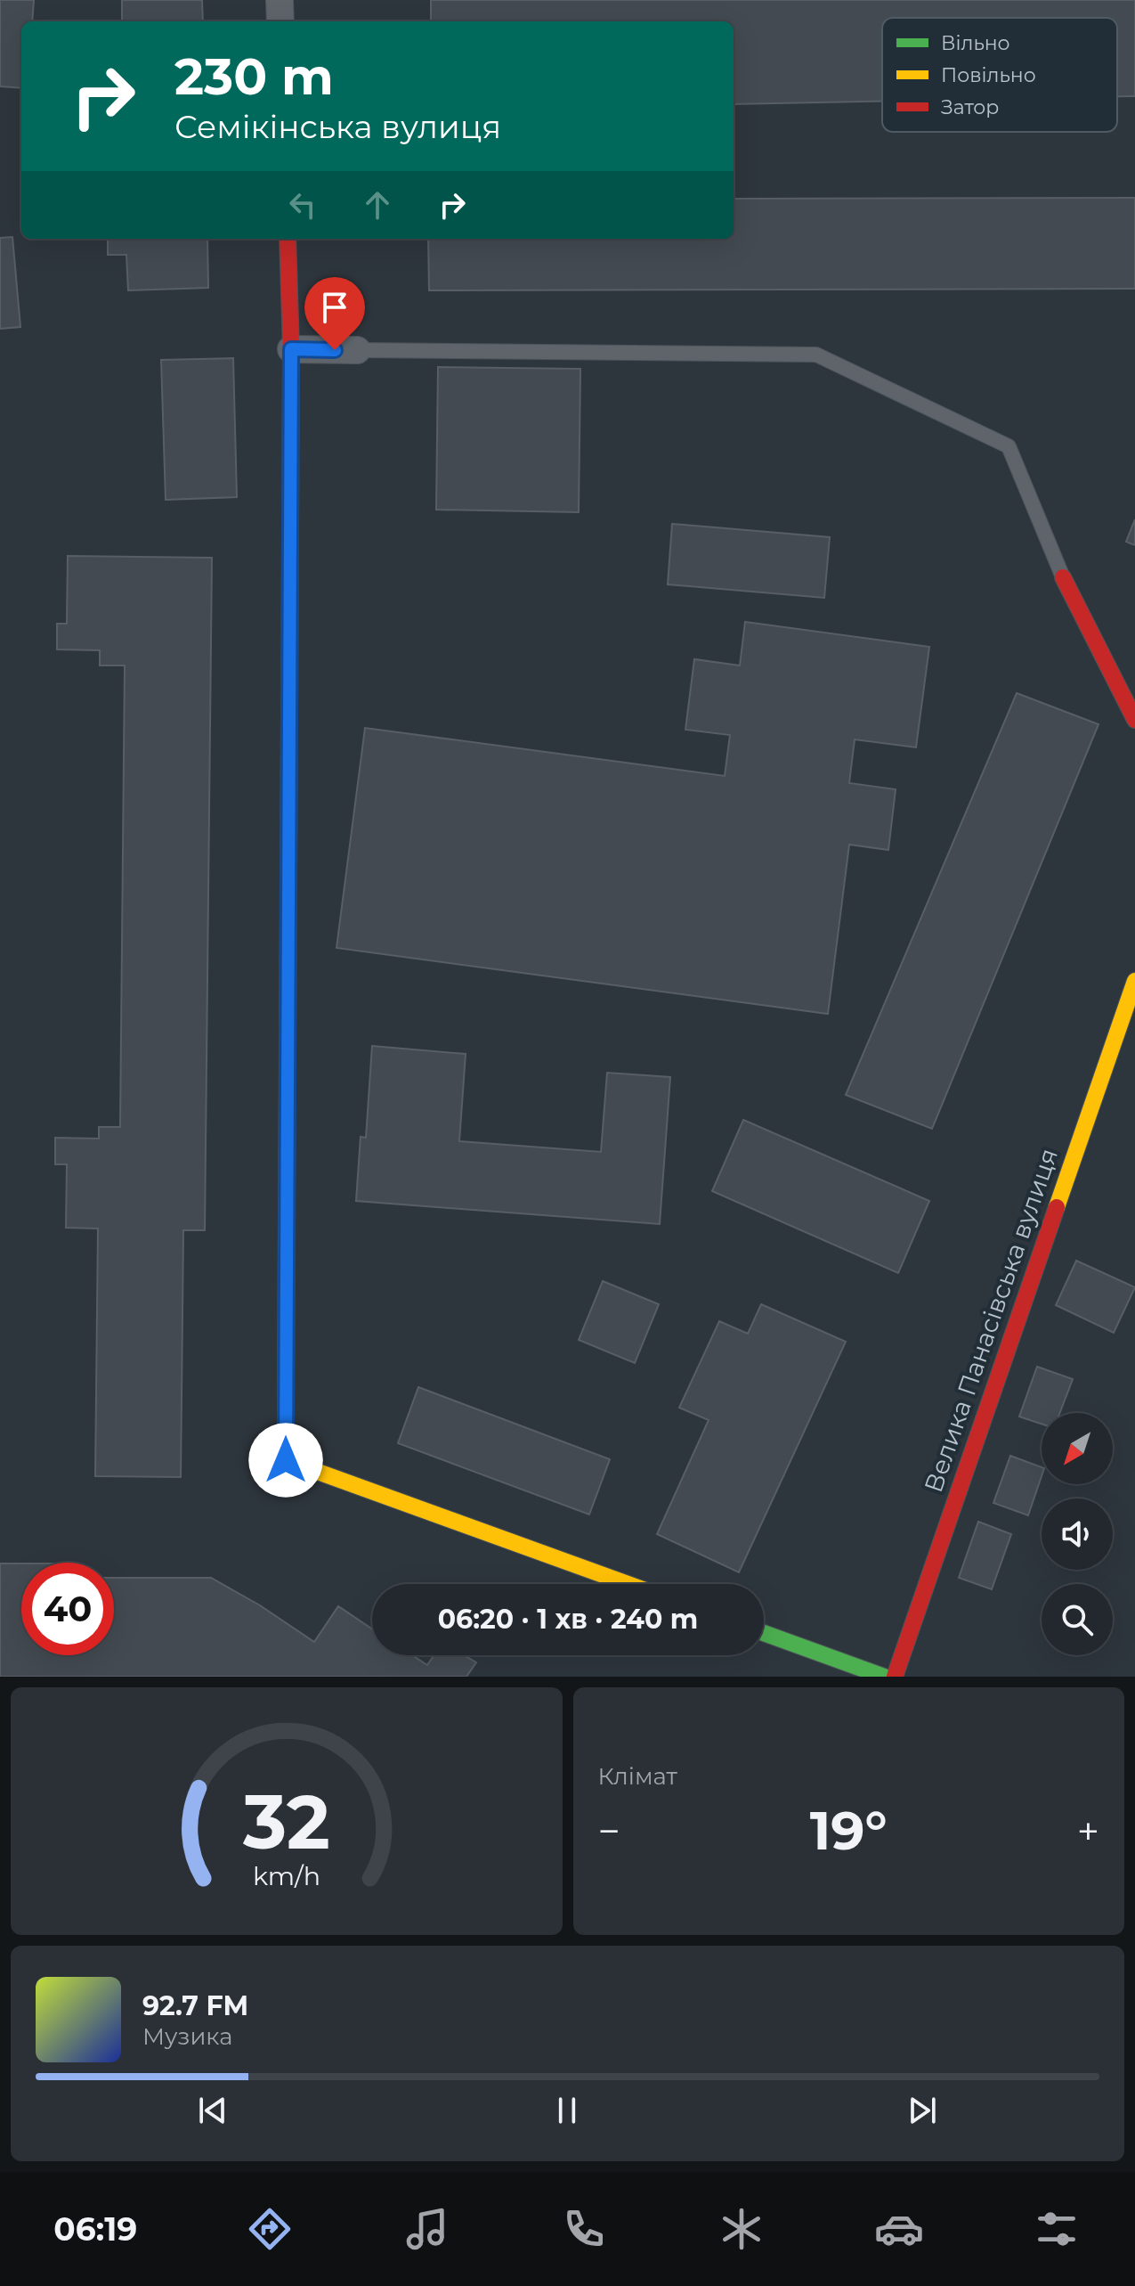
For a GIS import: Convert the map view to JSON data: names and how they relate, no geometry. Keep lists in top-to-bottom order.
{
  "streets": {
    "street": ["Велика Панасівська вулиця"]
  },
  "legend": ["Вільно", "Повільно", "Затор"],
  "north": "bottom left",
  "page": {
    "turn": ["230 m", "Семікінська вулиця"],
    "limit": "40",
    "trip": "06:20 · 1 хв · 240 m",
    "tile": "Клімат",
    "heat": ["−", "19°", "+"],
    "song": ["92.7 FM", "Музика"],
    "tabs": "06:19",
    "gauge": ["32", "km/h"]
  }
}
